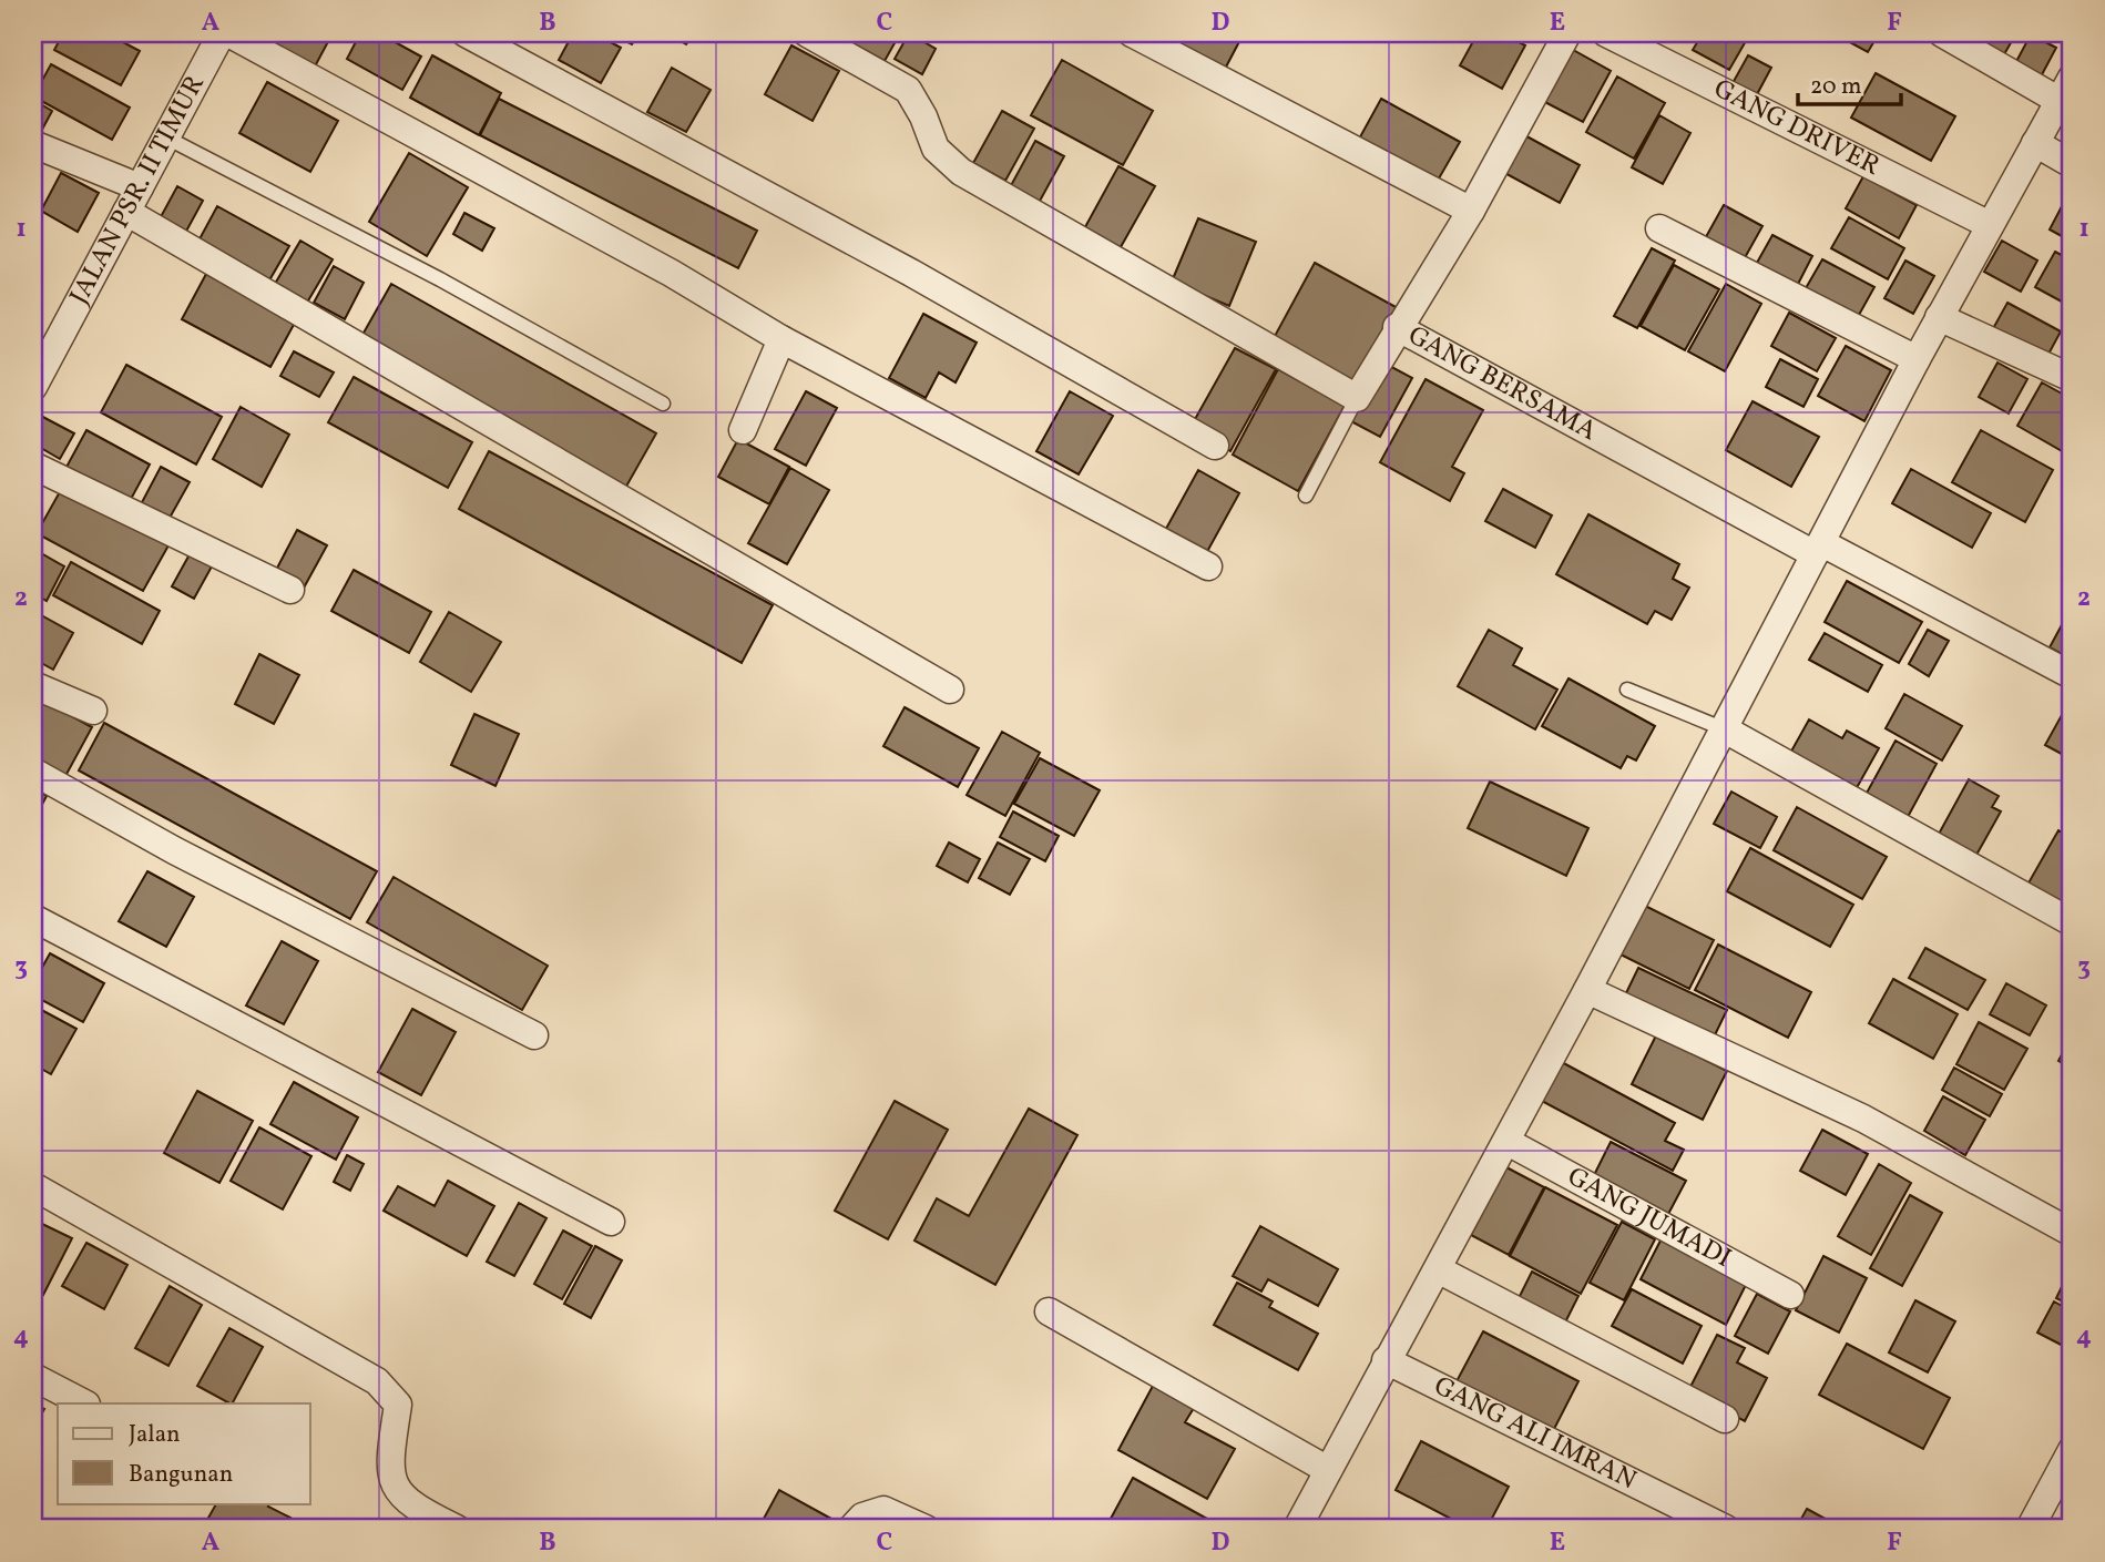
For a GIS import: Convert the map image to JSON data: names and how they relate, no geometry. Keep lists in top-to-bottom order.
{
  "streets": {
    "street": [
      "GANG DRIVER",
      "JALAN PSR. II TIMUR",
      "GANG BERSAMA",
      "GANG JUMADI",
      "GANG ALI IMRAN"
    ]
  },
  "legend": ["Jalan", "Bangunan"],
  "scale_bar": "20 m",
  "grid": {
    "columns": [
      "A",
      "B",
      "C",
      "D",
      "E",
      "F"
    ],
    "rows": [
      "1",
      "2",
      "3",
      "4"
    ]
  }
}
